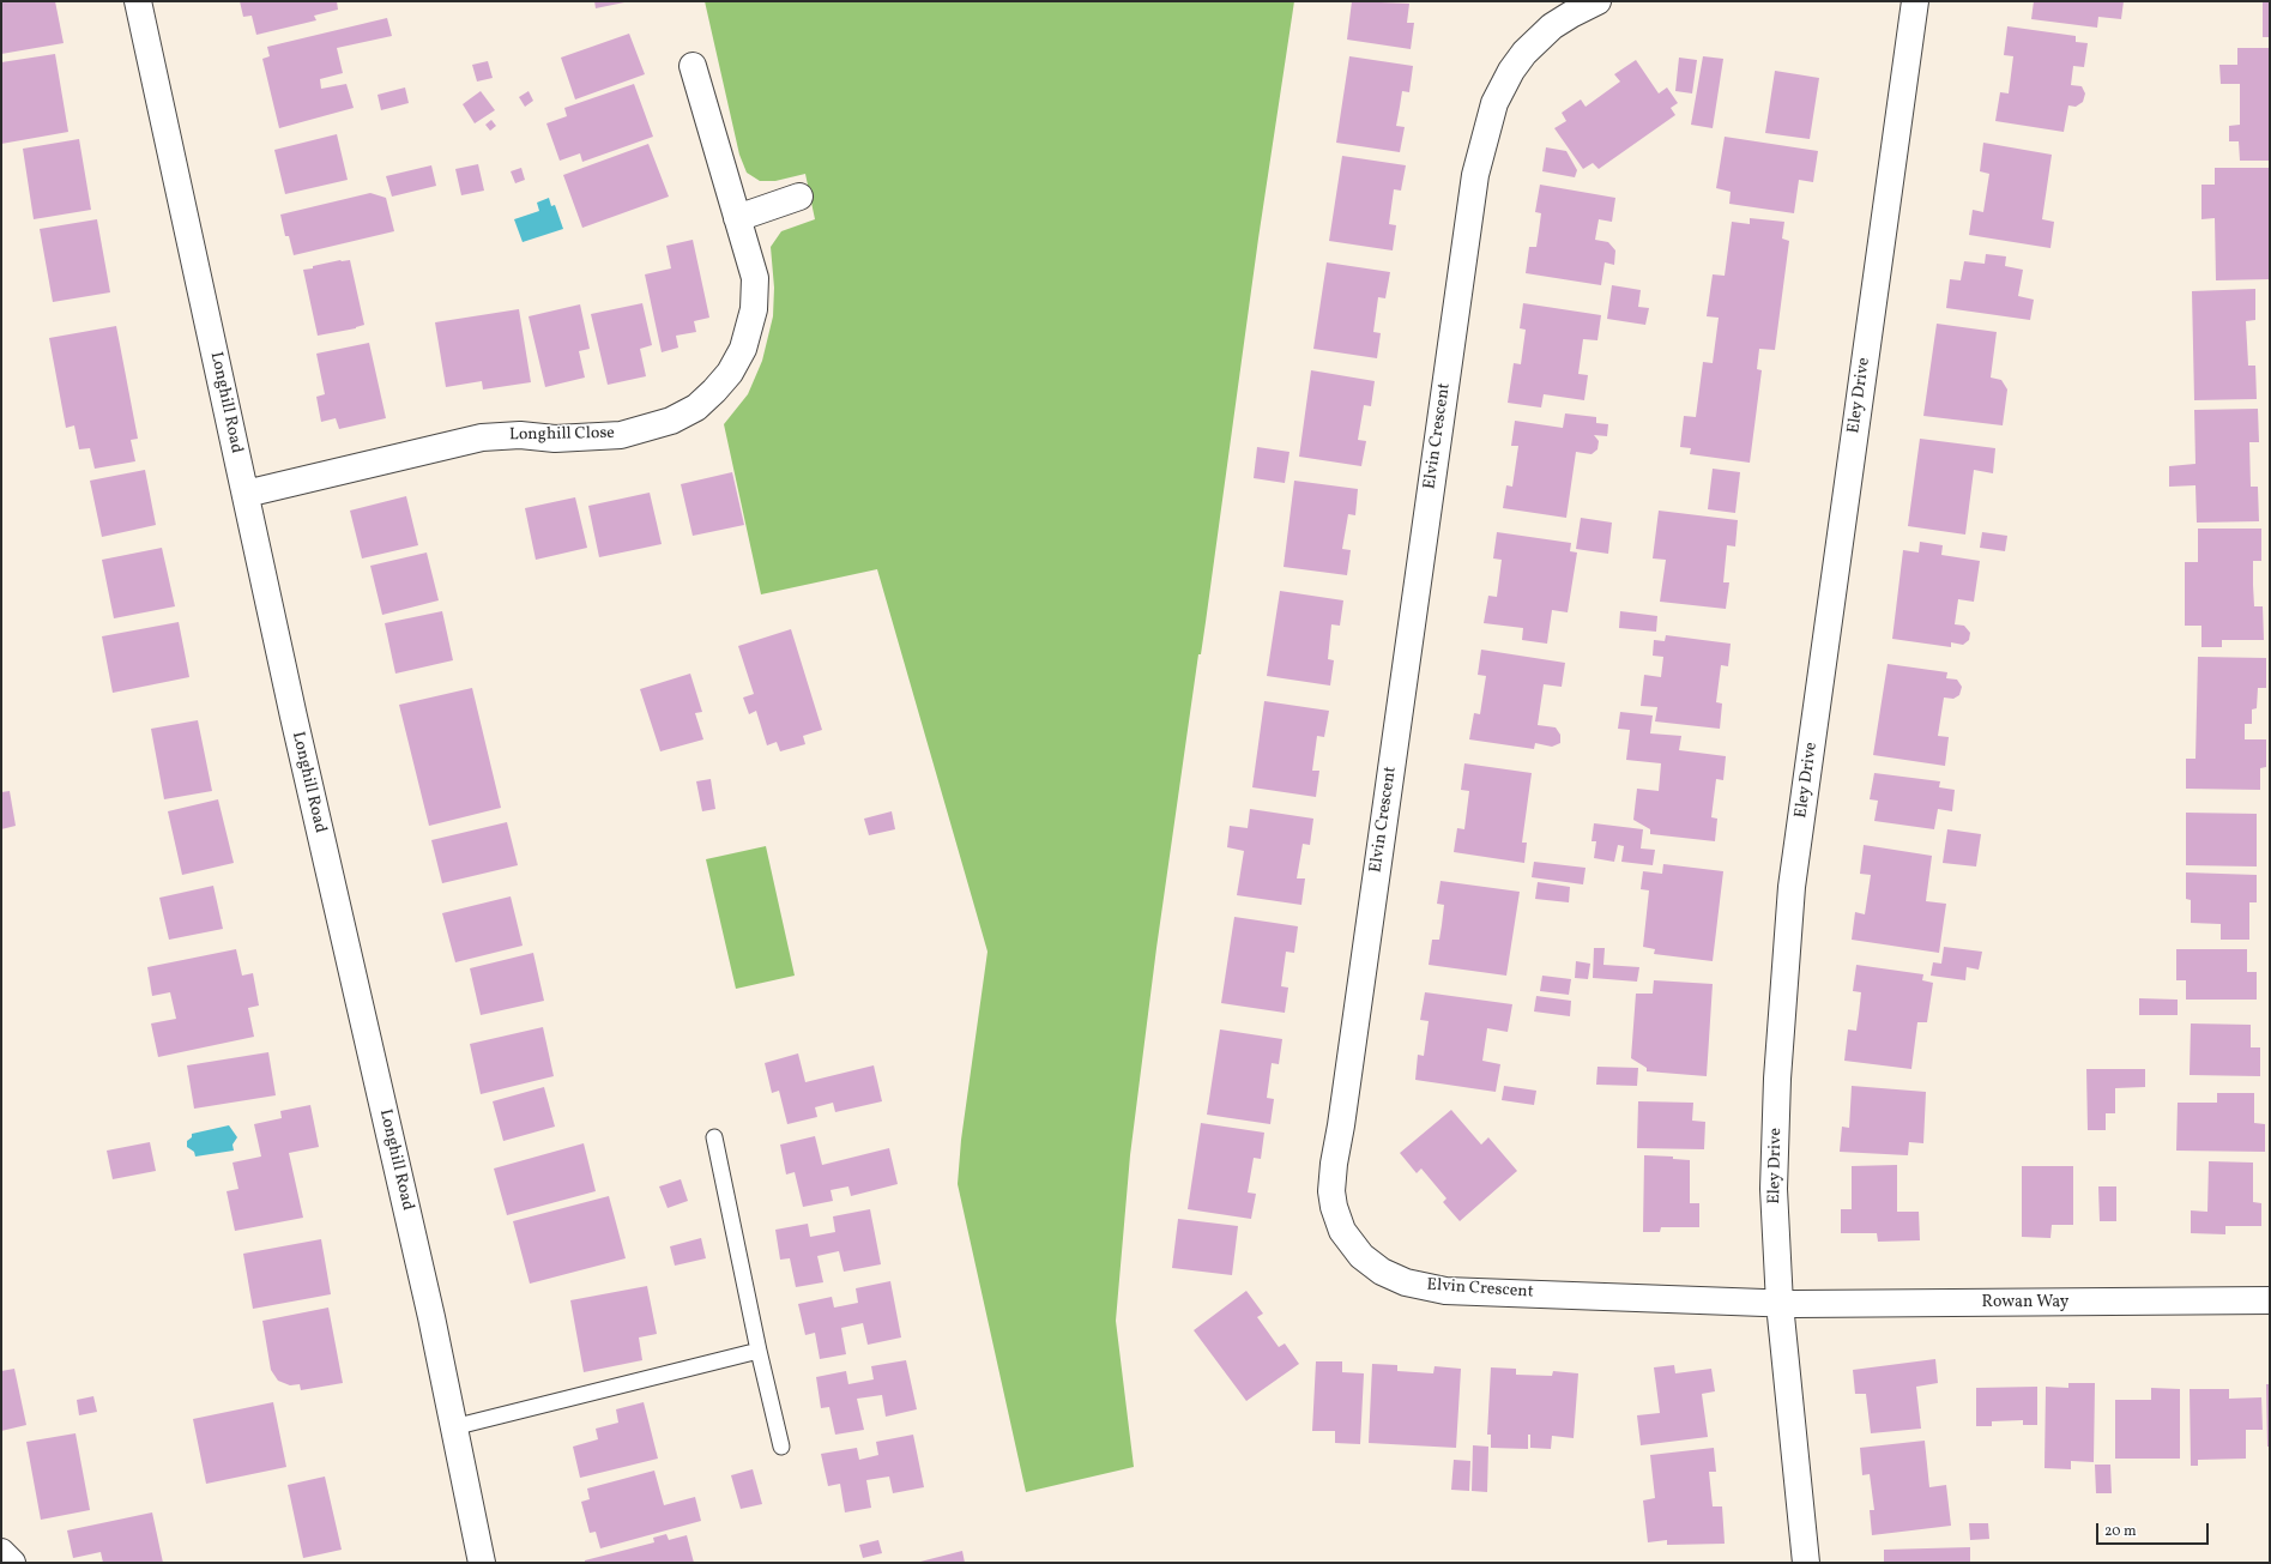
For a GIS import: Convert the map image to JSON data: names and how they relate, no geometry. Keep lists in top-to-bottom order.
{
  "streets": {
    "street": [
      "Eley Drive",
      "Longhill Road",
      "Longhill Close",
      "Elvin Crescent",
      "Rowan Way"
    ]
  },
  "crossings": [
    ["Eley Drive", "Elvin Crescent"],
    ["Eley Drive", "Rowan Way"],
    ["Longhill Road", "Longhill Close"],
    ["Elvin Crescent", "Rowan Way"]
  ],
  "scale_bar": "20 m"
}
